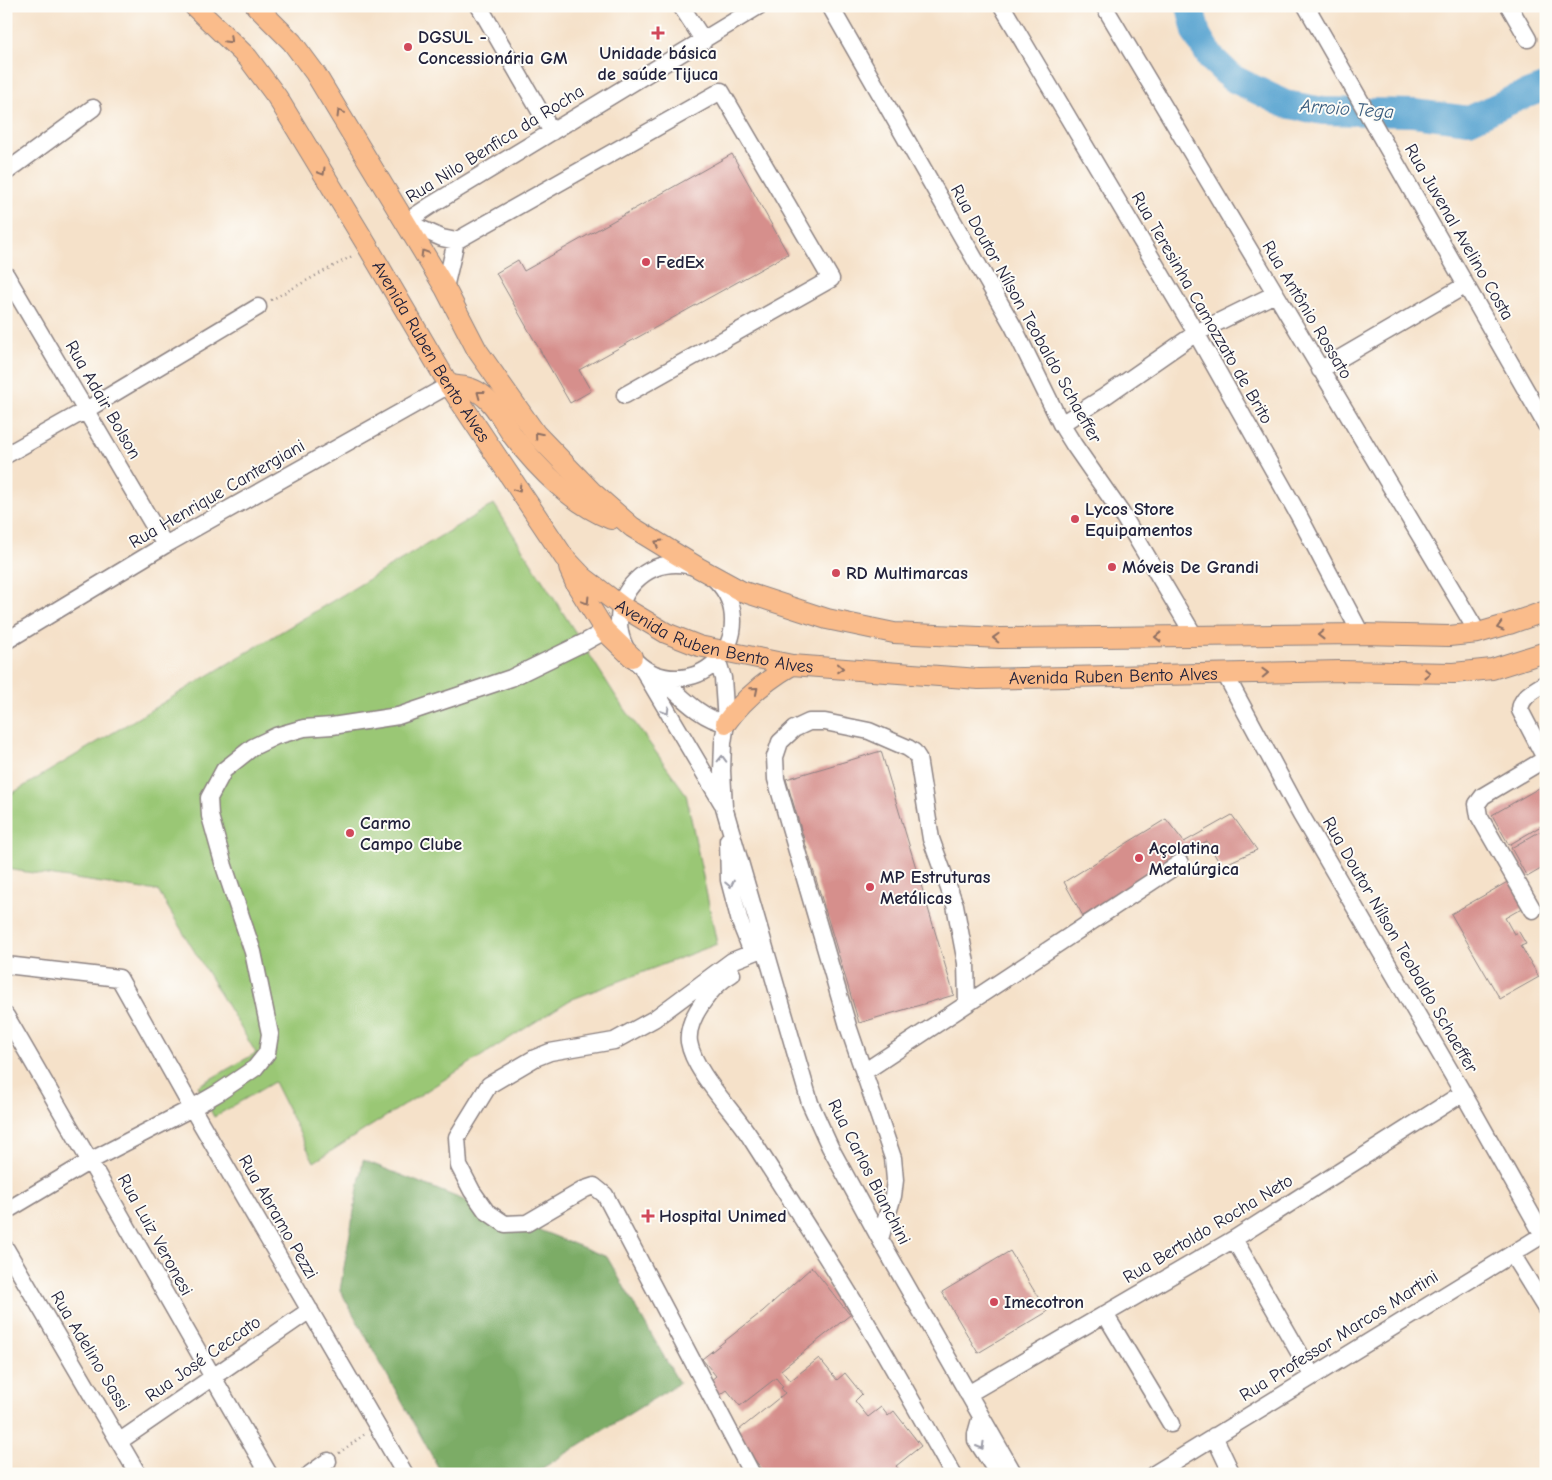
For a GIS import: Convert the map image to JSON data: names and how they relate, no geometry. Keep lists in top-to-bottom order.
{
  "streets": {
    "main road": ["Avenida Ruben Bento Alves"],
    "street": [
      "Rua Nilo Benfica da Rocha",
      "Rua Juvenal Avelino Costa",
      "Rua Teresinha Camozzato de Brito",
      "Rua Antônio Rossato",
      "Rua Doutor Nílson Teobaldo Schaeffer",
      "Rua Adair Bolson",
      "Rua Henrique Cantergiani",
      "Rua Carlos Bianchini",
      "Rua Abramo Pezzi",
      "Rua Bertoldo Rocha Neto",
      "Rua Luiz Veronesi",
      "Rua Professor Marcos Martini",
      "Rua Adelino Sassi",
      "Rua José Ceccato"
    ]
  },
  "crossings": [
    ["Rua Doutor Nílson Teobaldo Schaeffer", "Avenida Ruben Bento Alves"],
    ["Rua Doutor Nílson Teobaldo Schaeffer", "Rua Bertoldo Rocha Neto"],
    ["Rua Doutor Nílson Teobaldo Schaeffer", "Rua Professor Marcos Martini"],
    ["Avenida Ruben Bento Alves", "Rua Henrique Cantergiani"],
    ["Avenida Ruben Bento Alves", "Rua Carlos Bianchini"],
    ["Rua Adair Bolson", "Rua Henrique Cantergiani"],
    ["Rua Carlos Bianchini", "Rua Bertoldo Rocha Neto"],
    ["Rua Abramo Pezzi", "Rua José Ceccato"],
    ["Rua Luiz Veronesi", "Rua José Ceccato"],
    ["Rua Adelino Sassi", "Rua José Ceccato"]
  ],
  "water": ["Arroio Tega"],
  "places": {
    "health": ["Unidade básica de saúde Tijuca", "Hospital Unimed"],
    "other": [
      "DGSUL - Concessionária GM",
      "FedEx",
      "Lycos Store Equipamentos",
      "Móveis De Grandi",
      "RD Multimarcas",
      "Carmo Campo Clube",
      "Açolatina Metalúrgica",
      "MP Estruturas Metálicas",
      "Imecotron"
    ]
  }
}
